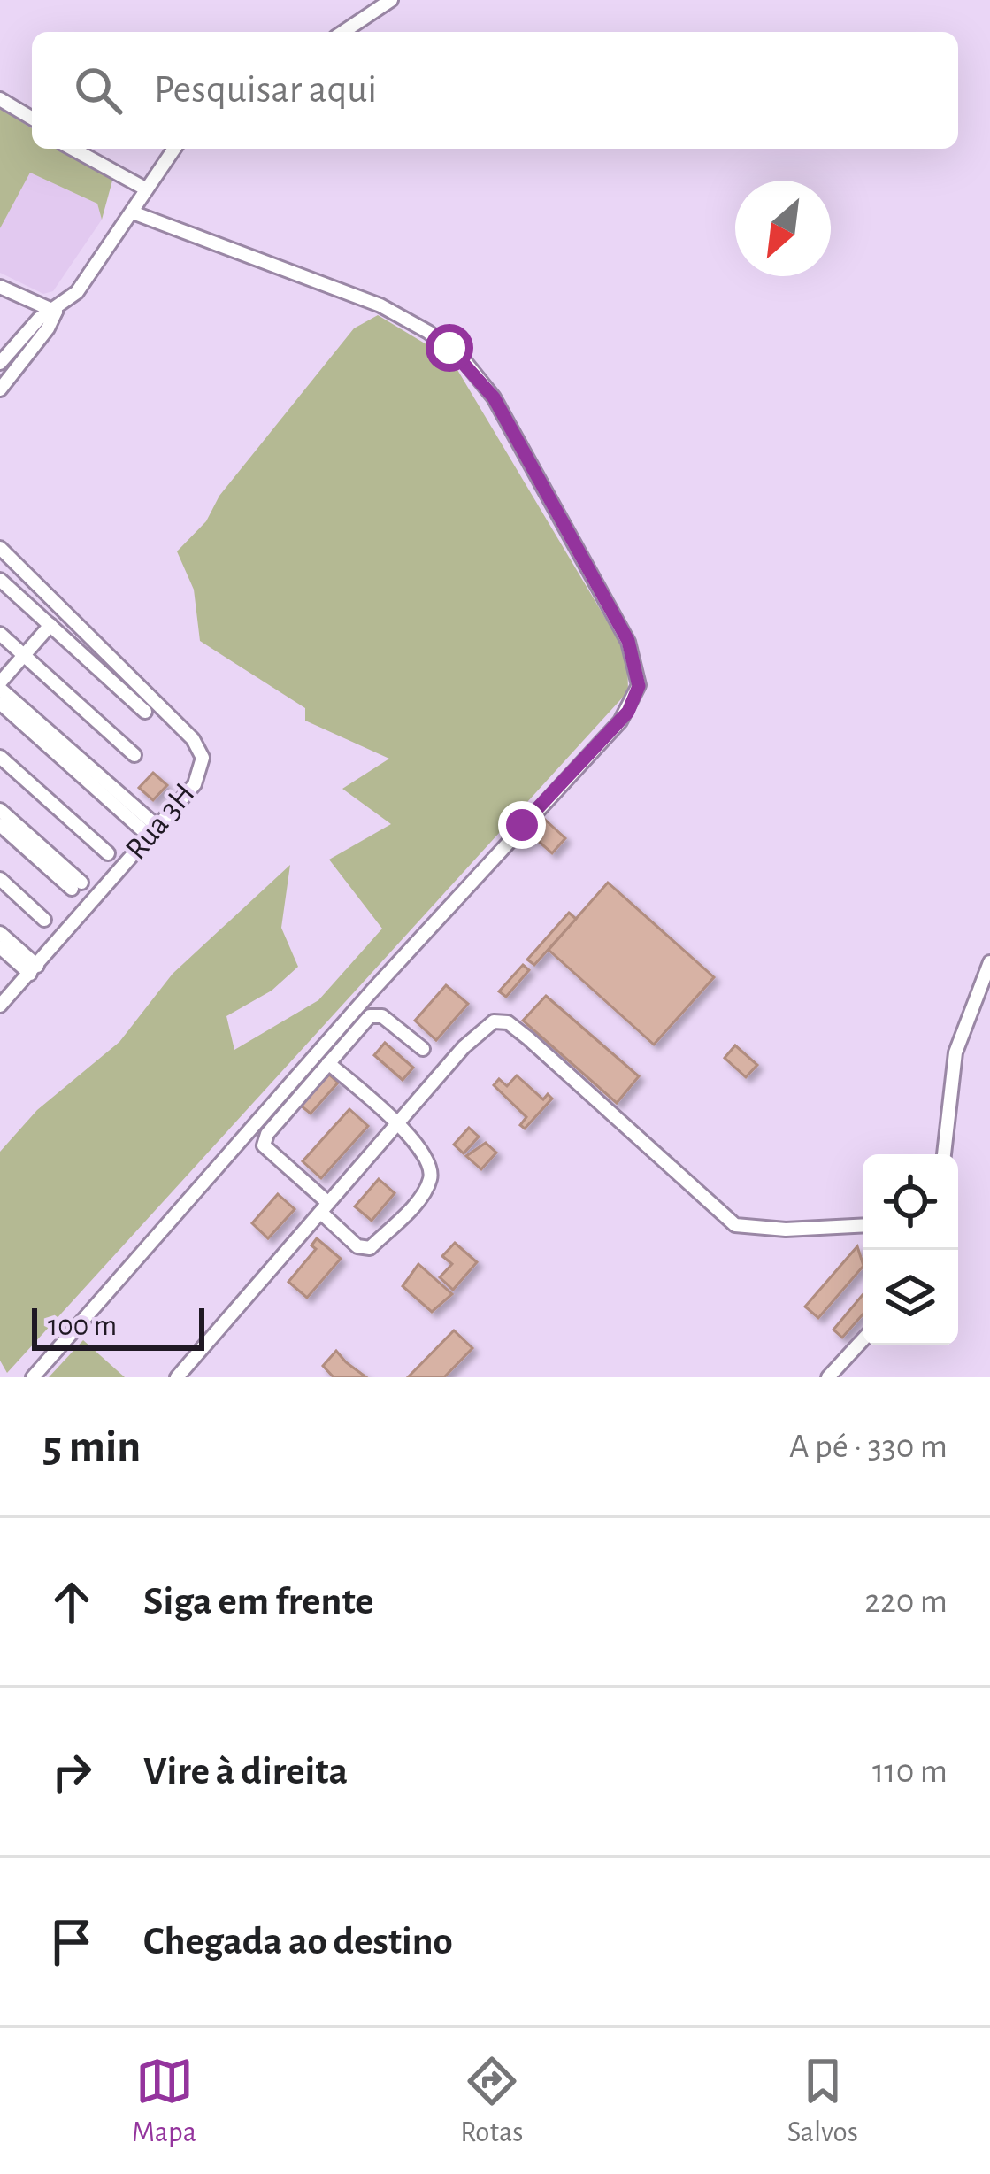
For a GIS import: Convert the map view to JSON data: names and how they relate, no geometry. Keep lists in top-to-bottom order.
{
  "streets": {
    "street": ["Rua 3H"]
  },
  "scale_bar": "100 m",
  "north": "bottom left",
  "page": {
    "search": "Pesquisar aqui",
    "scale": "100 m",
    "heading": ["5 min", "A pé · 330 m"],
    "list": [
      ["Siga em frente", "220 m"],
      ["Vire à direita", "110 m"],
      "Chegada ao destino"
    ],
    "nav": ["Mapa", "Rotas", "Salvos"]
  }
}
